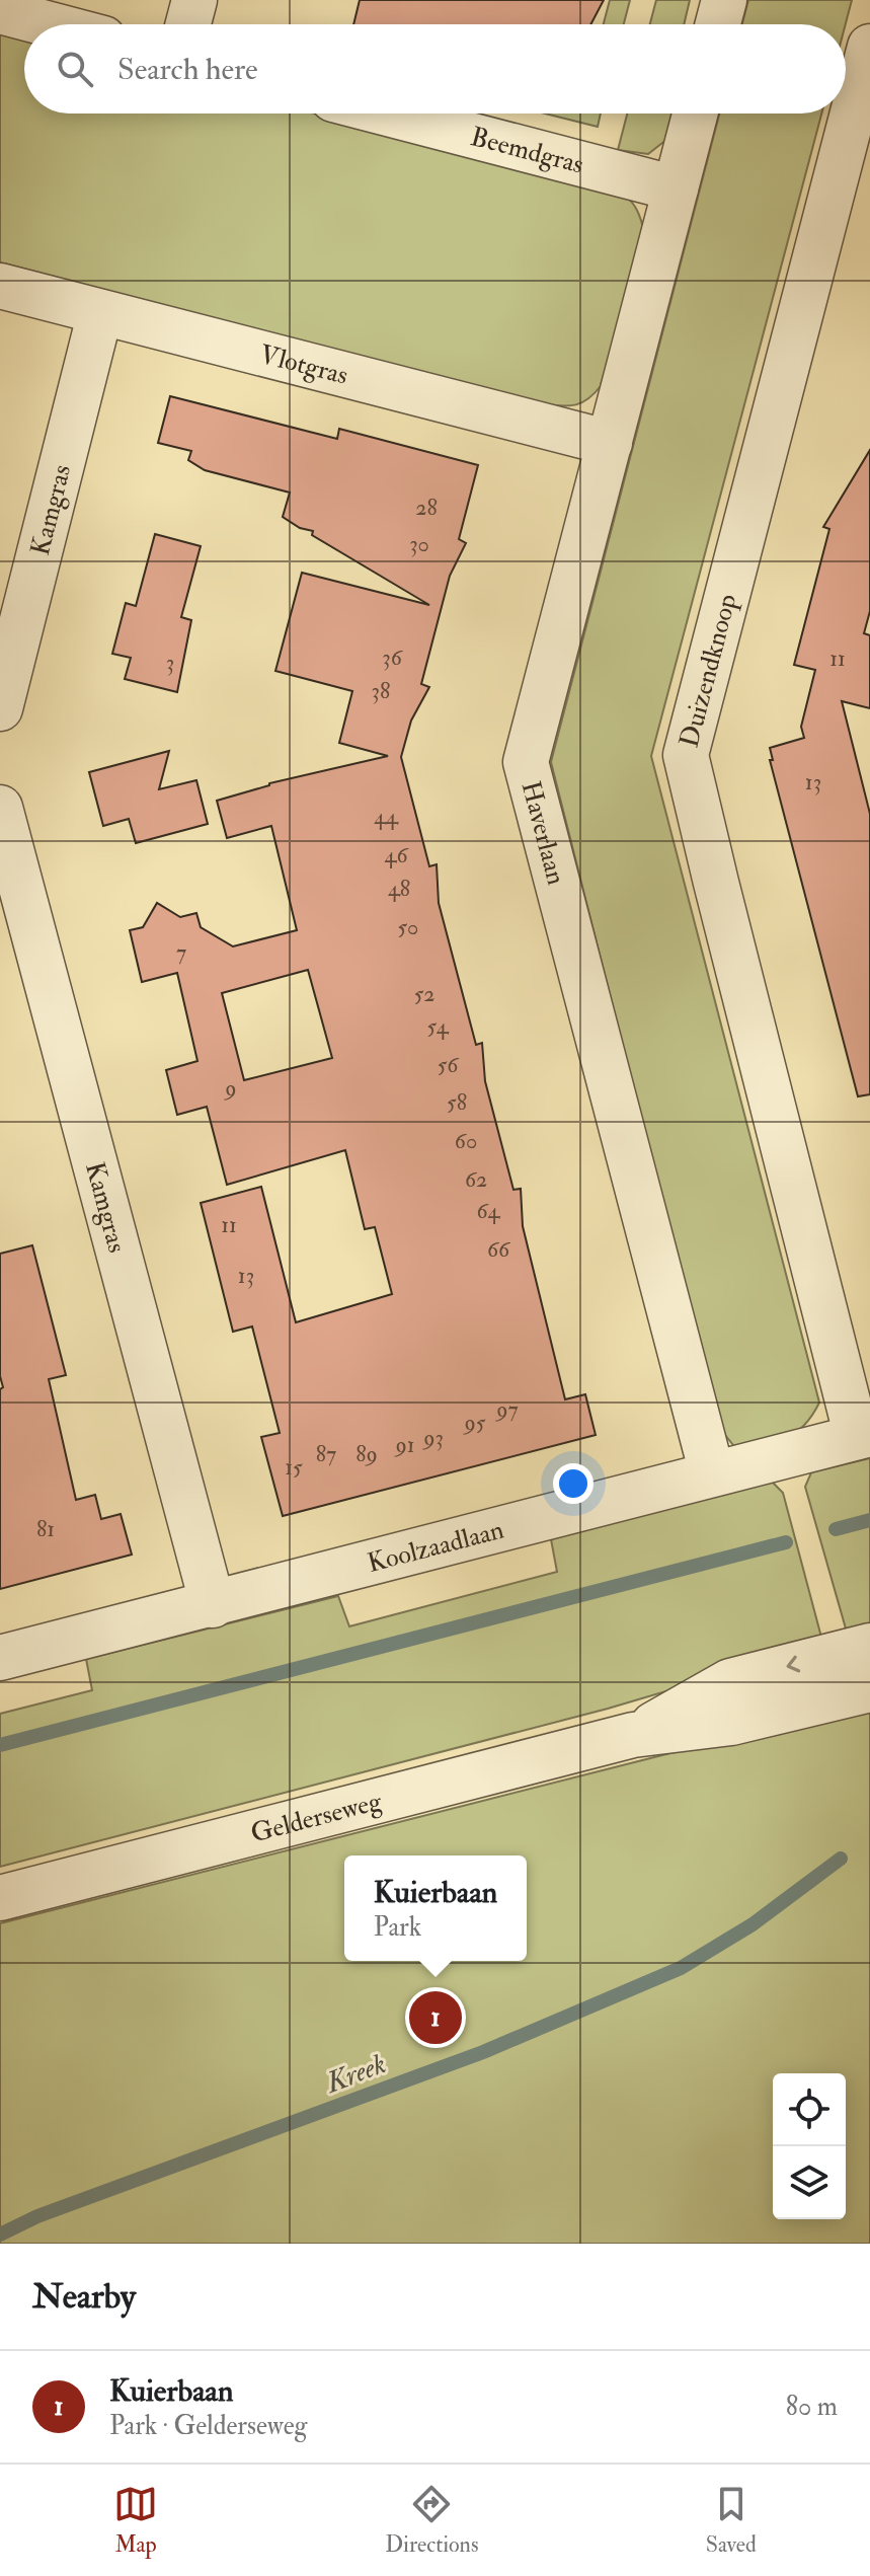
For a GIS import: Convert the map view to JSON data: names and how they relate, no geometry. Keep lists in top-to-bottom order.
{
  "streets": {
    "street": [
      "Beemdgras",
      "Vlotgras",
      "Kamgras",
      "Duizendknoop",
      "Haverlaan",
      "Koolzaadlaan",
      "Gelderseweg"
    ]
  },
  "crossings": [
    ["Beemdgras", "Haverlaan"],
    ["Vlotgras", "Kamgras"],
    ["Vlotgras", "Haverlaan"],
    ["Kamgras", "Koolzaadlaan"],
    ["Duizendknoop", "Koolzaadlaan"],
    ["Haverlaan", "Koolzaadlaan"]
  ],
  "water": ["Kreek"],
  "house_numbers": [
    "28",
    "30",
    "36",
    "11",
    "3",
    "38",
    "13",
    "44",
    "46",
    "48",
    "50",
    "7",
    "52",
    "54",
    "56",
    "9",
    "58",
    "60",
    "62",
    "64",
    "11",
    "66",
    "13",
    "97",
    "95",
    "93",
    "91",
    "87",
    "89",
    "15",
    "81"
  ],
  "page": {
    "search": "Search here",
    "popup": ["Kuierbaan", "Park"],
    "pins": "1",
    "heading": "Nearby",
    "list": [
      {
        "mark": "1",
        "name": "Kuierbaan",
        "note": "Park · Gelderseweg",
        "value": "80 m"
      }
    ],
    "nav": ["Map", "Directions", "Saved"]
  }
}
